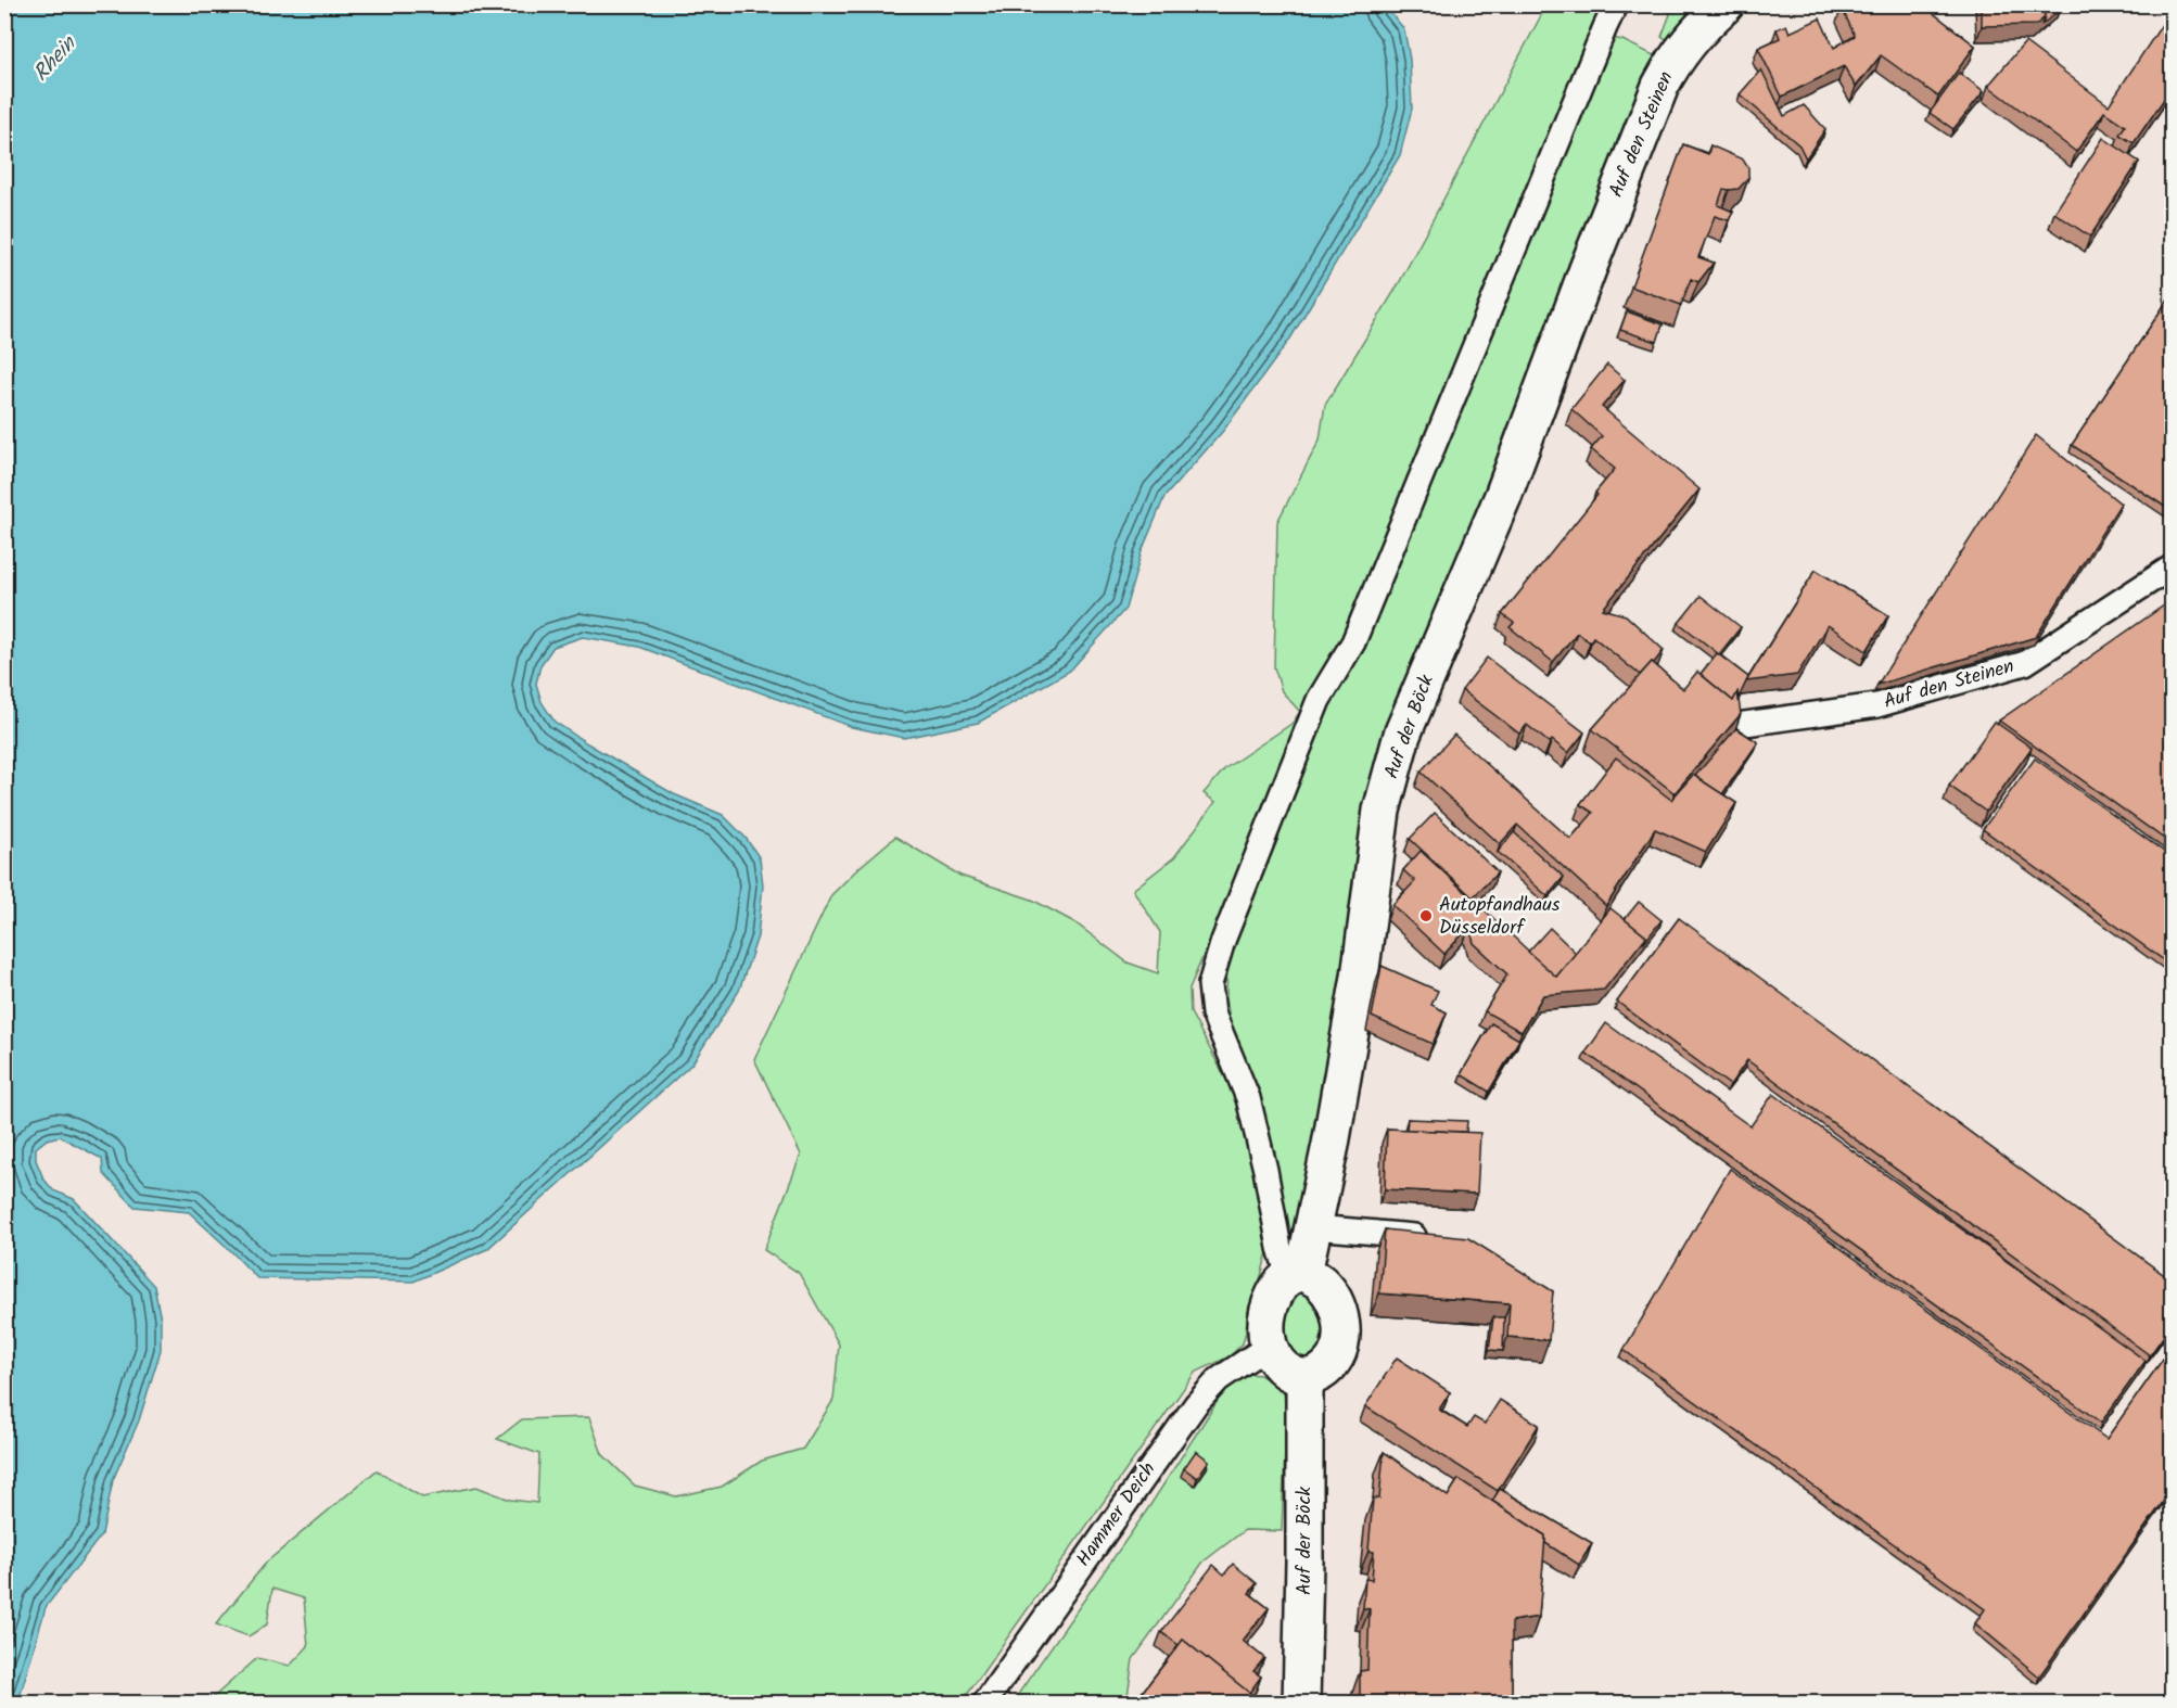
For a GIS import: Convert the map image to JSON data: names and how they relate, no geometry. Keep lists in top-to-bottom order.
{
  "streets": {
    "street": ["Auf den Steinen", "Auf der Böck"],
    "lane": ["Hammer Deich"]
  },
  "crossings": [
    ["Auf den Steinen", "Auf der Böck"],
    ["Auf der Böck", "Hammer Deich"]
  ],
  "water": ["Rhein"],
  "places": ["Autopfandhaus Düsseldorf"]
}
